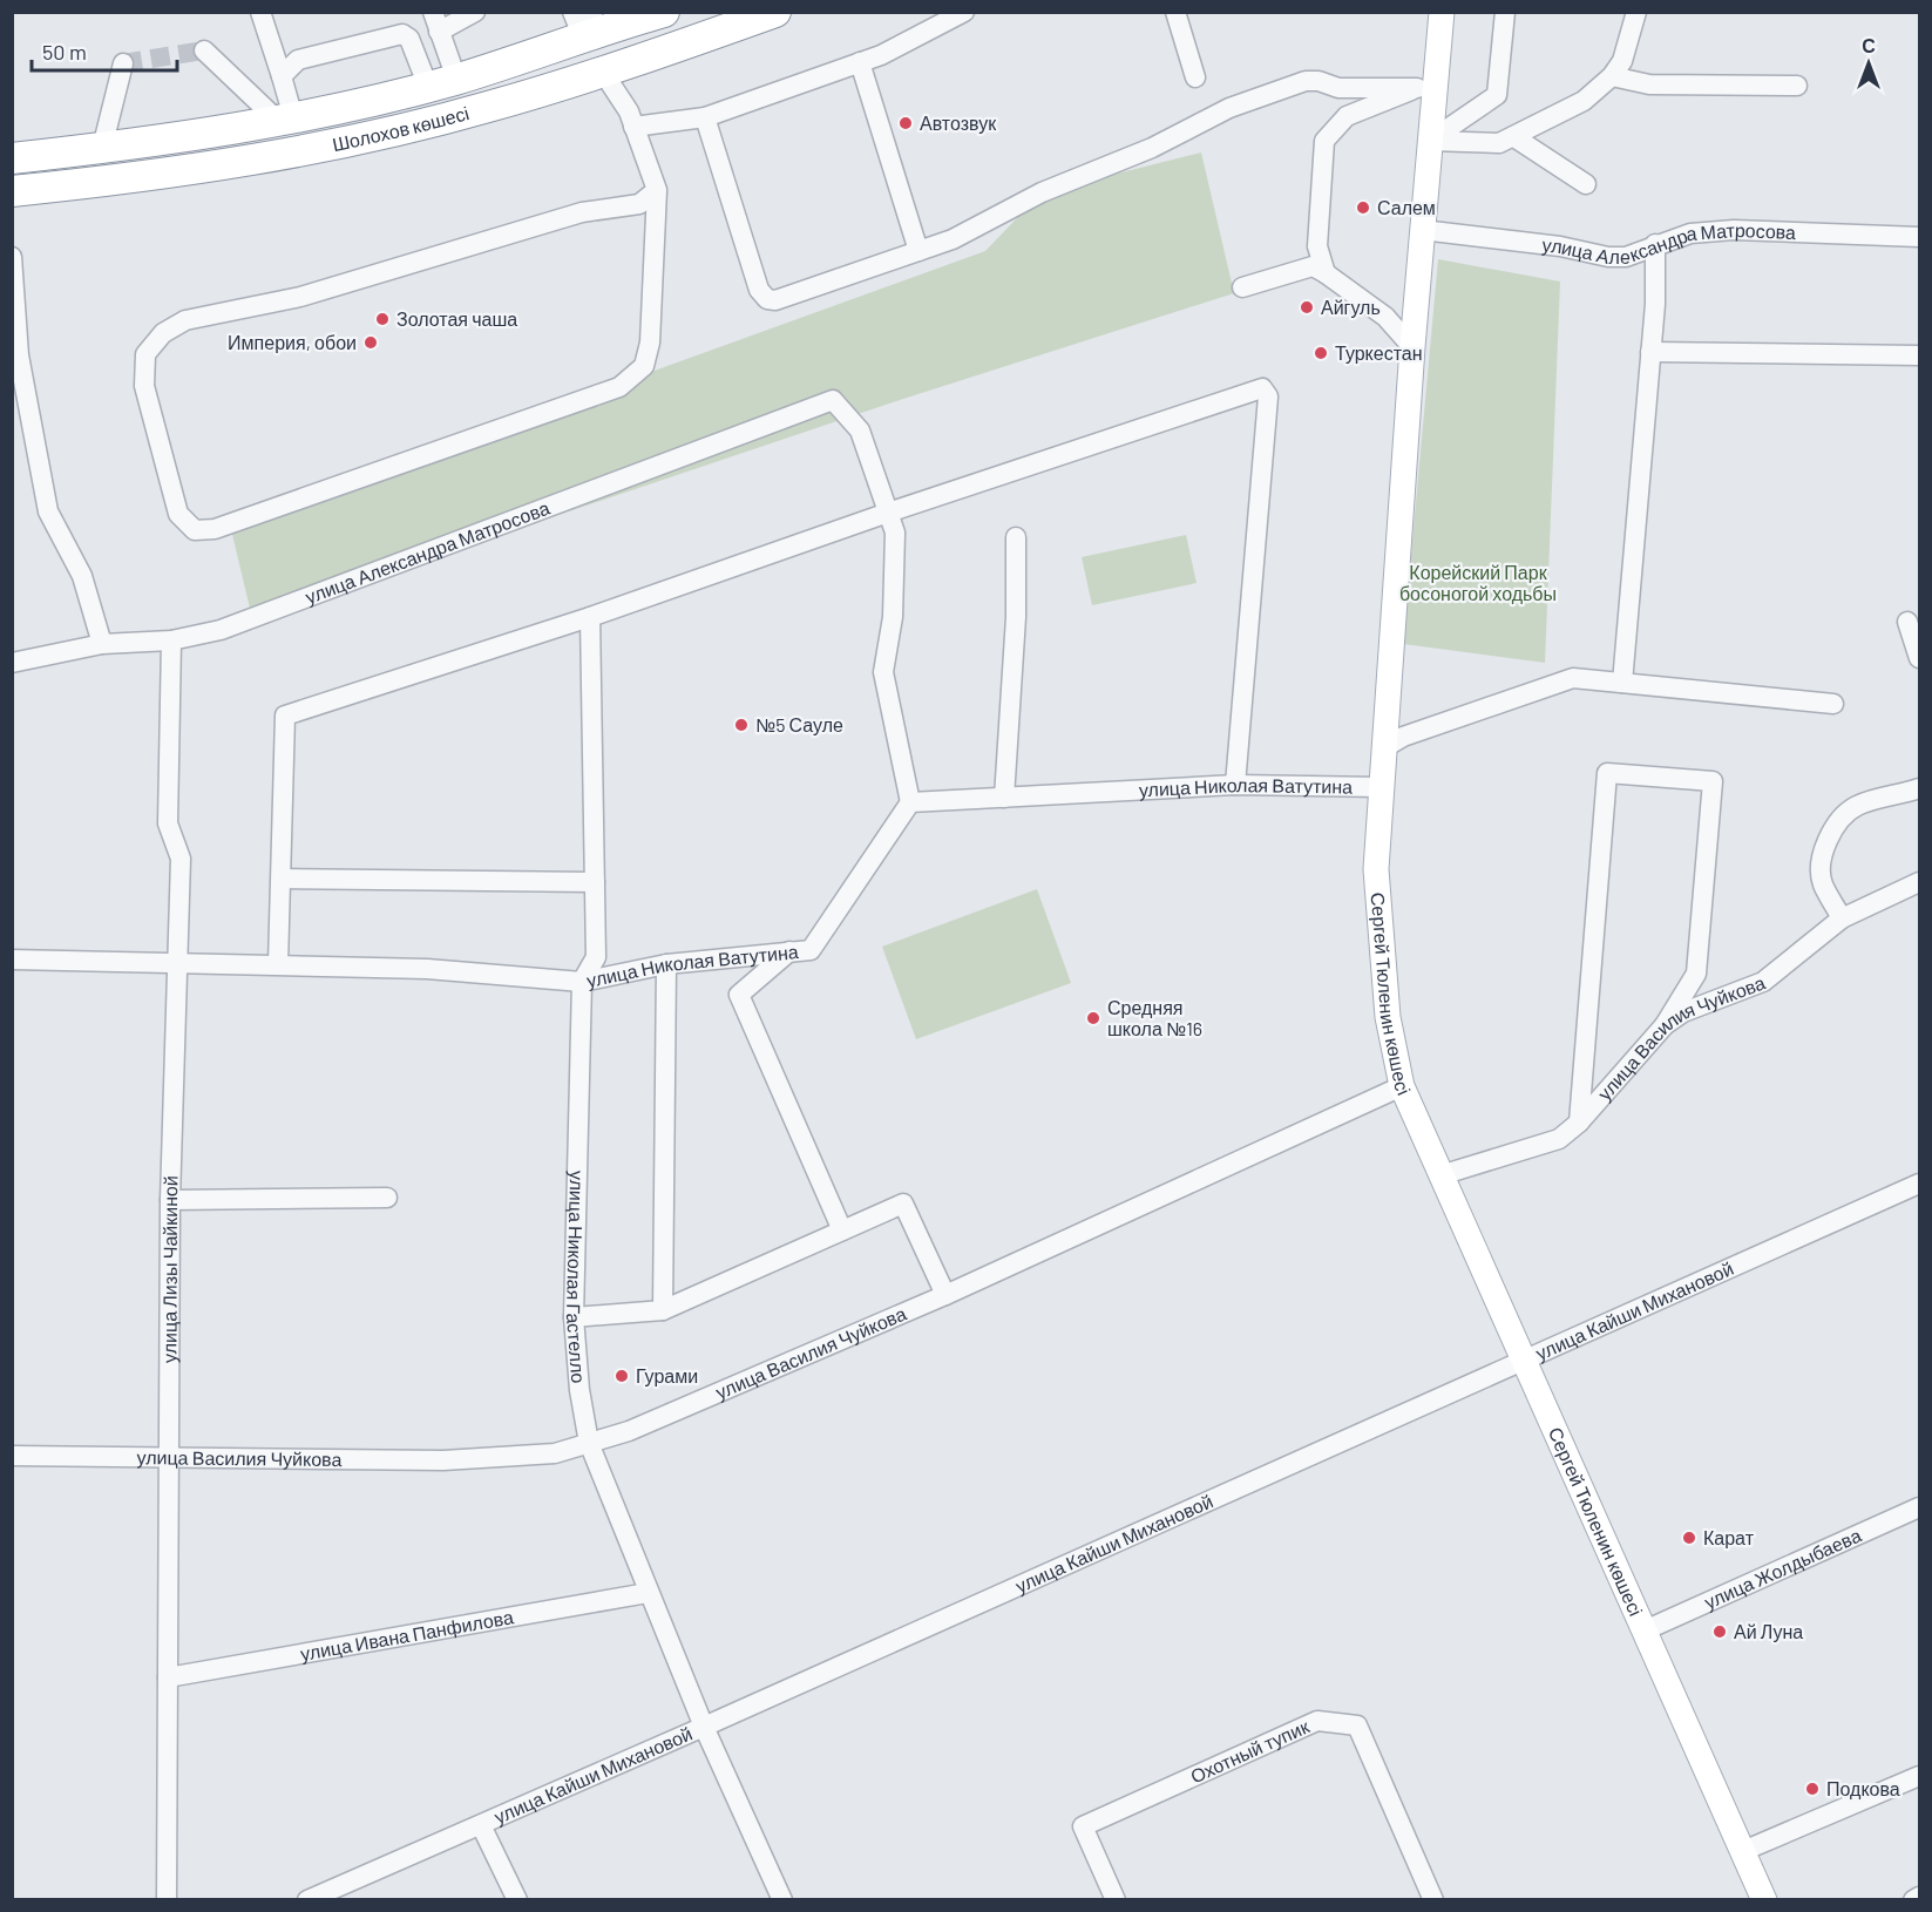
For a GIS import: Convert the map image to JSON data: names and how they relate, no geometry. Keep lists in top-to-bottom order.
{
  "streets": {
    "highway": ["Шолохов көшесі"],
    "main road": ["Сергей Тюленин көшесі"],
    "street": [
      "улица Александра Матросова",
      "улица Николая Ватутина",
      "улица Василия Чуйкова",
      "улица Лизы Чайкиной",
      "улица Николая Гастелло",
      "улица Кайши Михановой",
      "улица Жолдыбаева",
      "улица Ивана Панфилова",
      "Охотный тупик"
    ]
  },
  "crossings": [
    ["улица Александра Матросова", "Сергей Тюленин көшесі"],
    ["улица Александра Матросова", "улица Лизы Чайкиной"],
    ["улица Николая Ватутина", "Сергей Тюленин көшесі"],
    ["улица Николая Ватутина", "улица Лизы Чайкиной"],
    ["улица Николая Ватутина", "улица Николая Гастелло"],
    ["Сергей Тюленин көшесі", "улица Василия Чуйкова"],
    ["Сергей Тюленин көшесі", "улица Кайши Михановой"],
    ["Сергей Тюленин көшесі", "улица Жолдыбаева"],
    ["улица Василия Чуйкова", "улица Лизы Чайкиной"],
    ["улица Василия Чуйкова", "улица Николая Гастелло"],
    ["улица Лизы Чайкиной", "улица Ивана Панфилова"],
    ["улица Николая Гастелло", "улица Кайши Михановой"],
    ["улица Николая Гастелло", "улица Ивана Панфилова"]
  ],
  "parks": ["Корейский Парк босоногой ходьбы"],
  "places": [
    "Автозвук",
    "Салем",
    "Айгуль",
    "Золотая чаша",
    "Империя, обои",
    "Туркестан",
    "№5 Сауле",
    "Средняя школа №16",
    "Гурами",
    "Карат",
    "Ай Луна",
    "Подкова"
  ],
  "scale_bar": "50 m",
  "north": "top"
}
